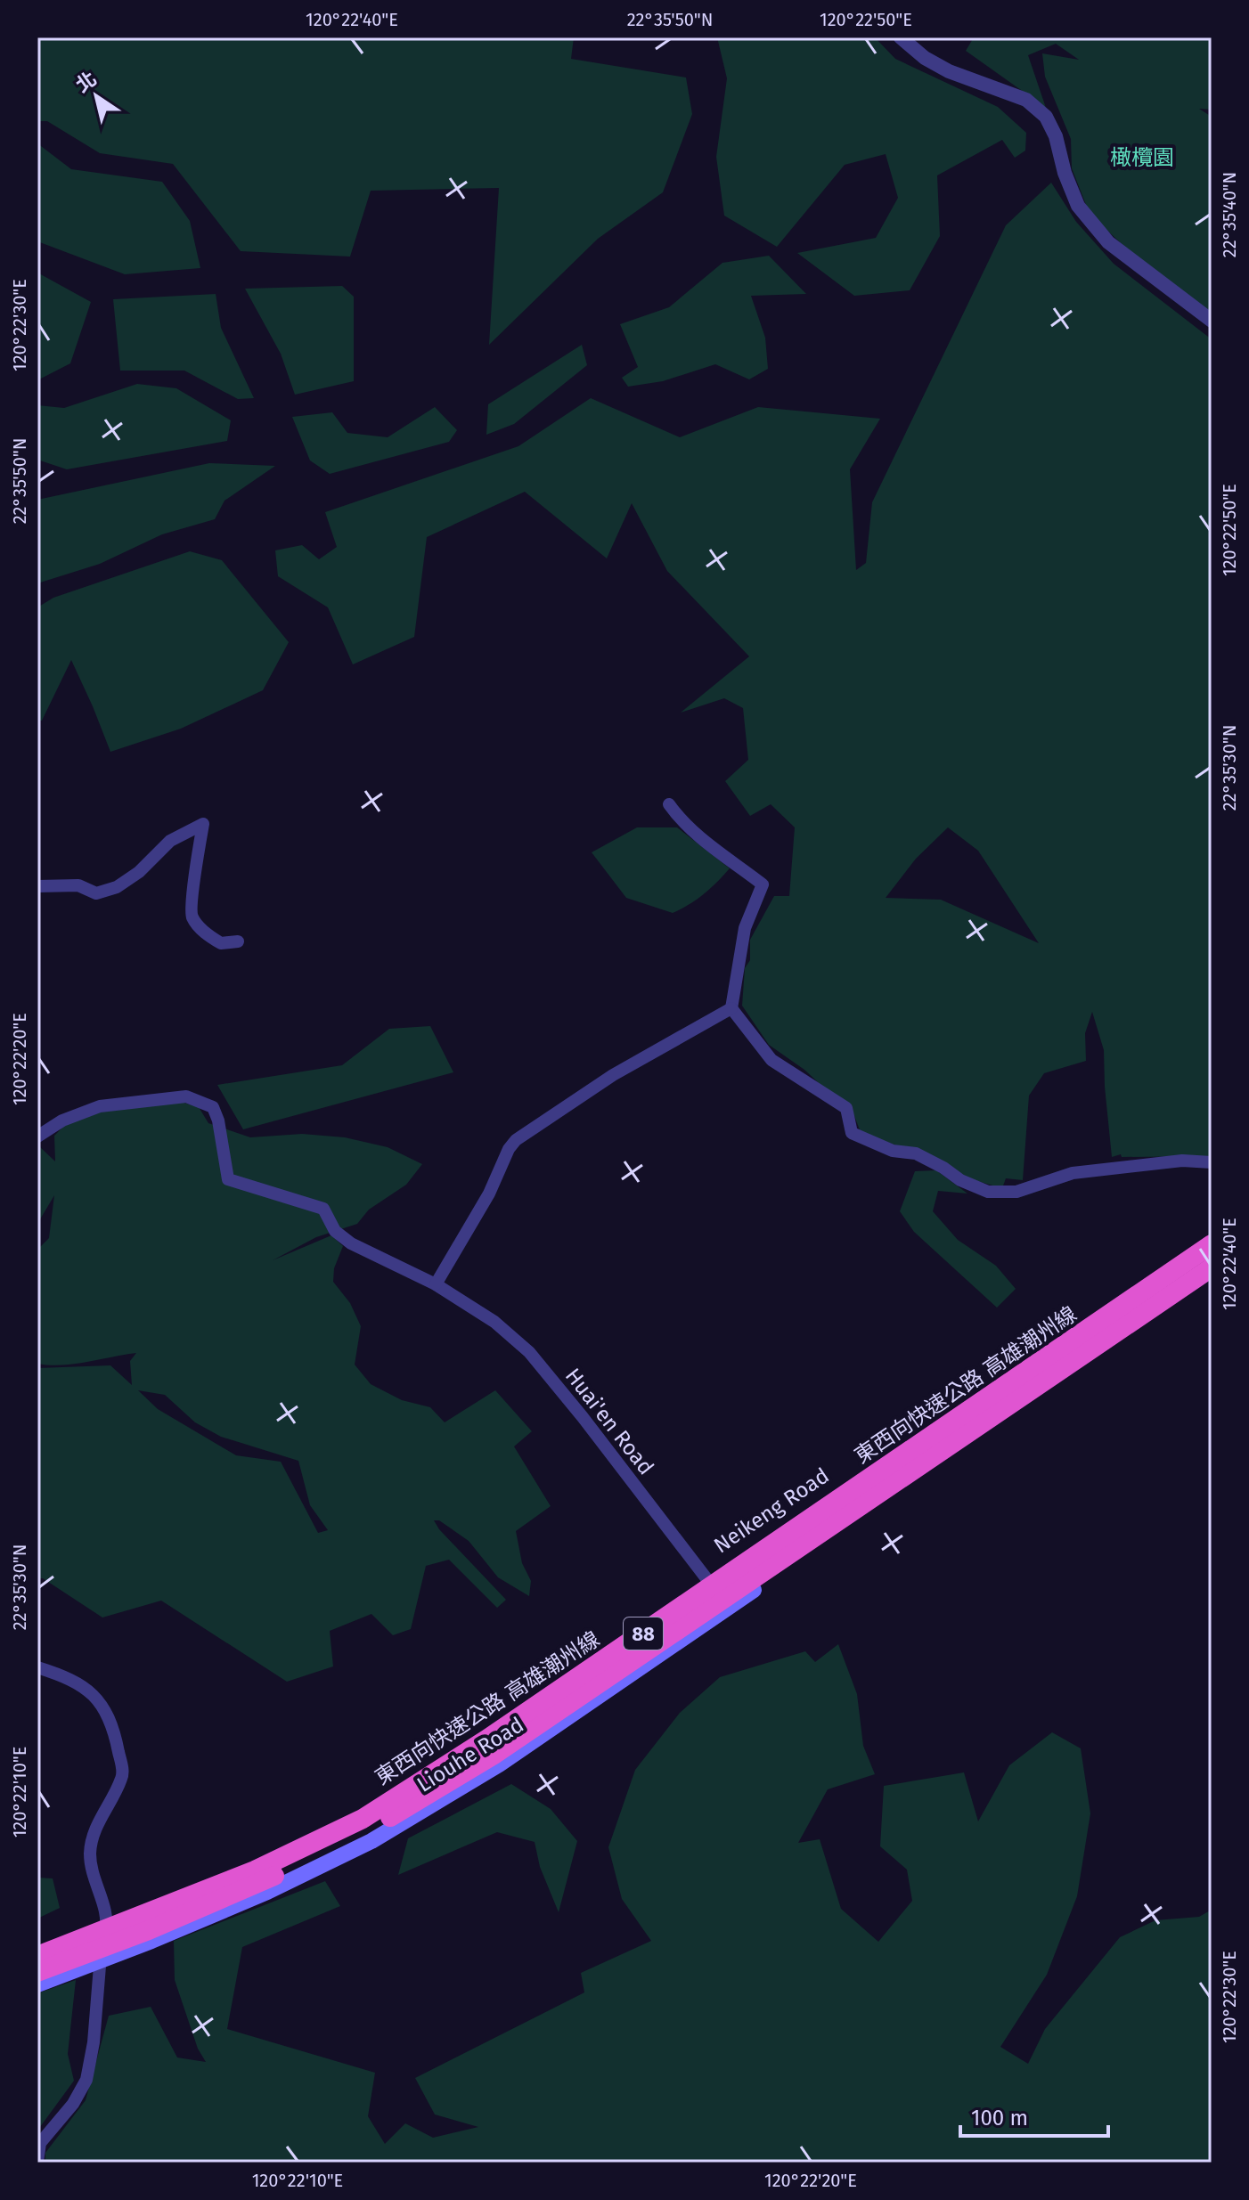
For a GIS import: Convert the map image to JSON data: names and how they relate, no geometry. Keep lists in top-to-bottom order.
{
  "streets": {
    "highway": ["東西向快速公路 高雄潮州線", "88"],
    "main road": ["Neikeng Road", "Liouhe Road"],
    "street": ["Huai'en Road"]
  },
  "crossings": [
    ["Huai'en Road", "Neikeng Road"],
    ["Huai'en Road", "Liouhe Road"],
    ["Neikeng Road", "Liouhe Road"]
  ],
  "parks": ["橄欖園"],
  "scale_bar": "100 m",
  "north": "top left",
  "coordinates": [
    "120°22'40\"E",
    "22°35'50\"N",
    "120°22'50\"E",
    "22°35'40\"N",
    "120°22'30\"E",
    "22°35'30\"N",
    "120°22'20\"E",
    "120°22'10\"E"
  ]
}
